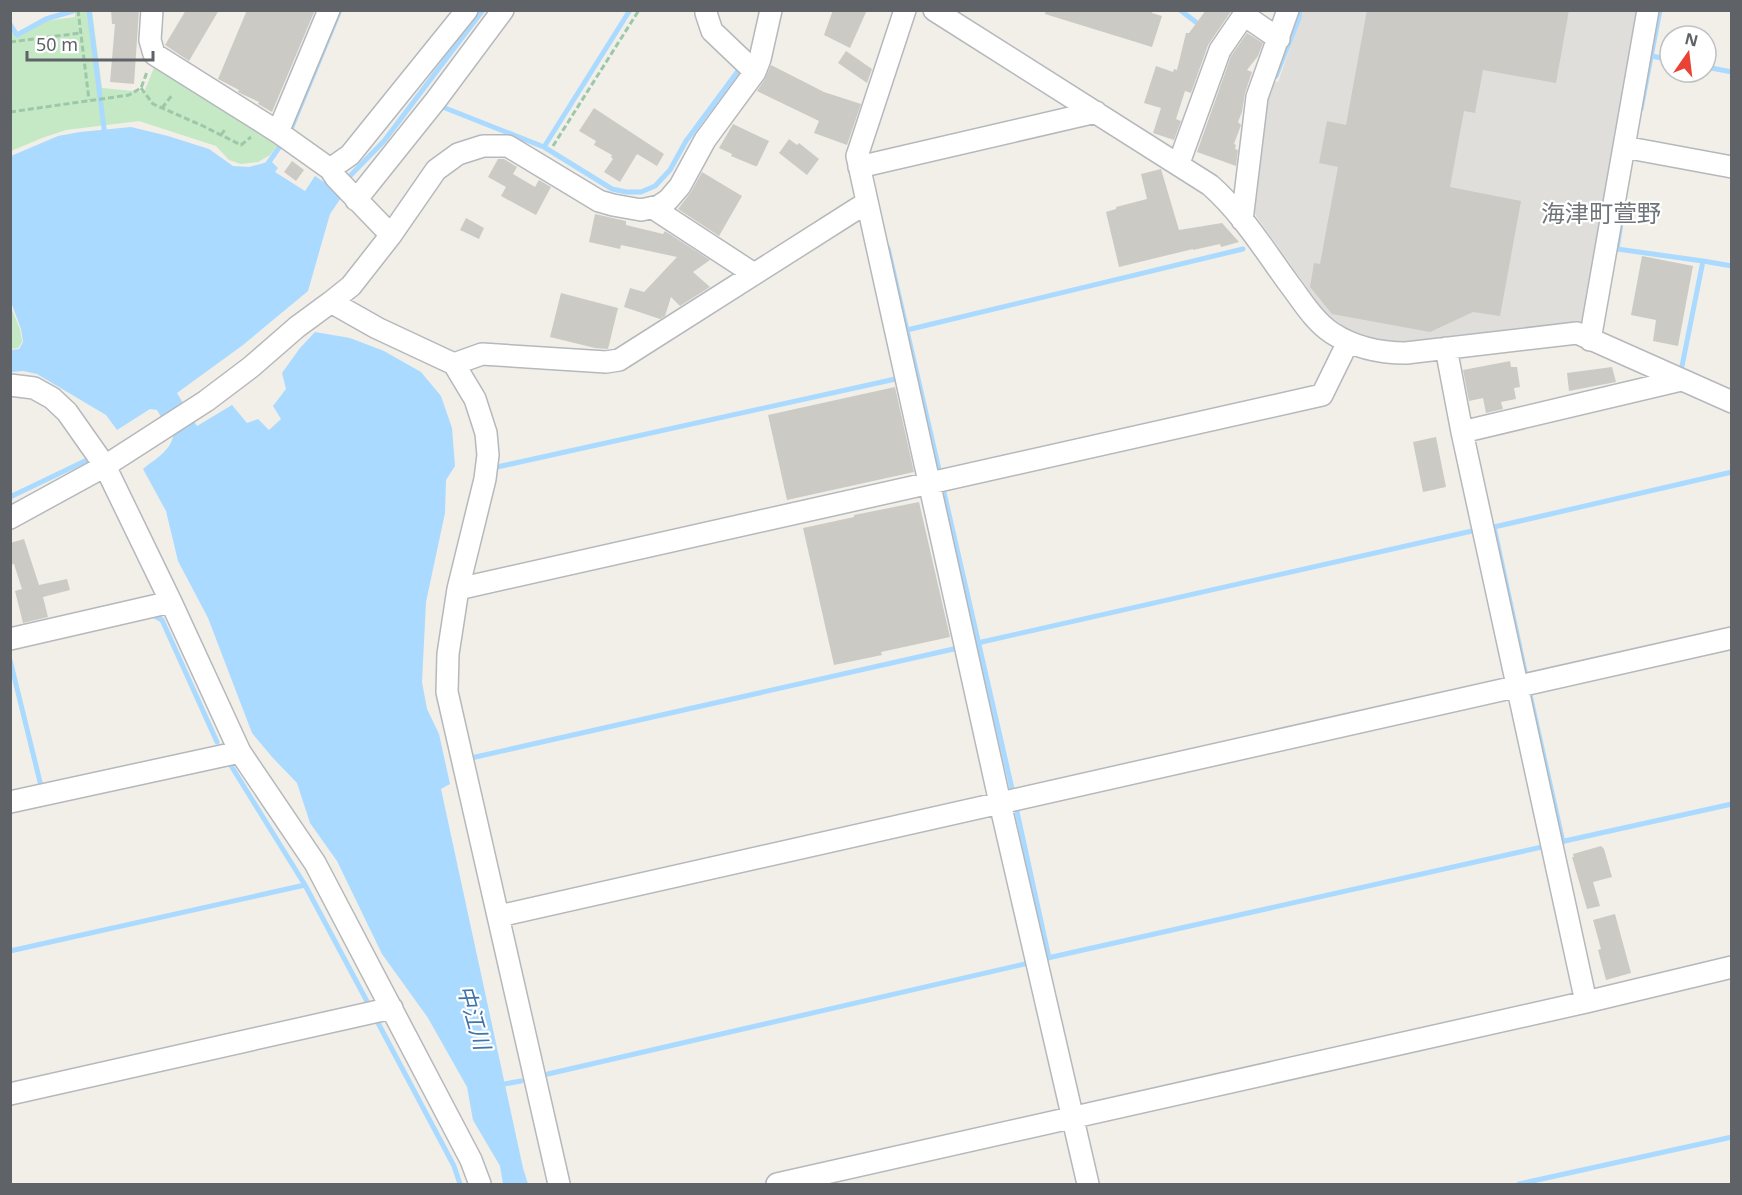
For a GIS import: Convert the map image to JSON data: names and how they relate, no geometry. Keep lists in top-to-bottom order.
{
  "districts": ["海津町萱野"],
  "water": ["中江川"],
  "scale_bar": "50 m",
  "north": "top"
}
